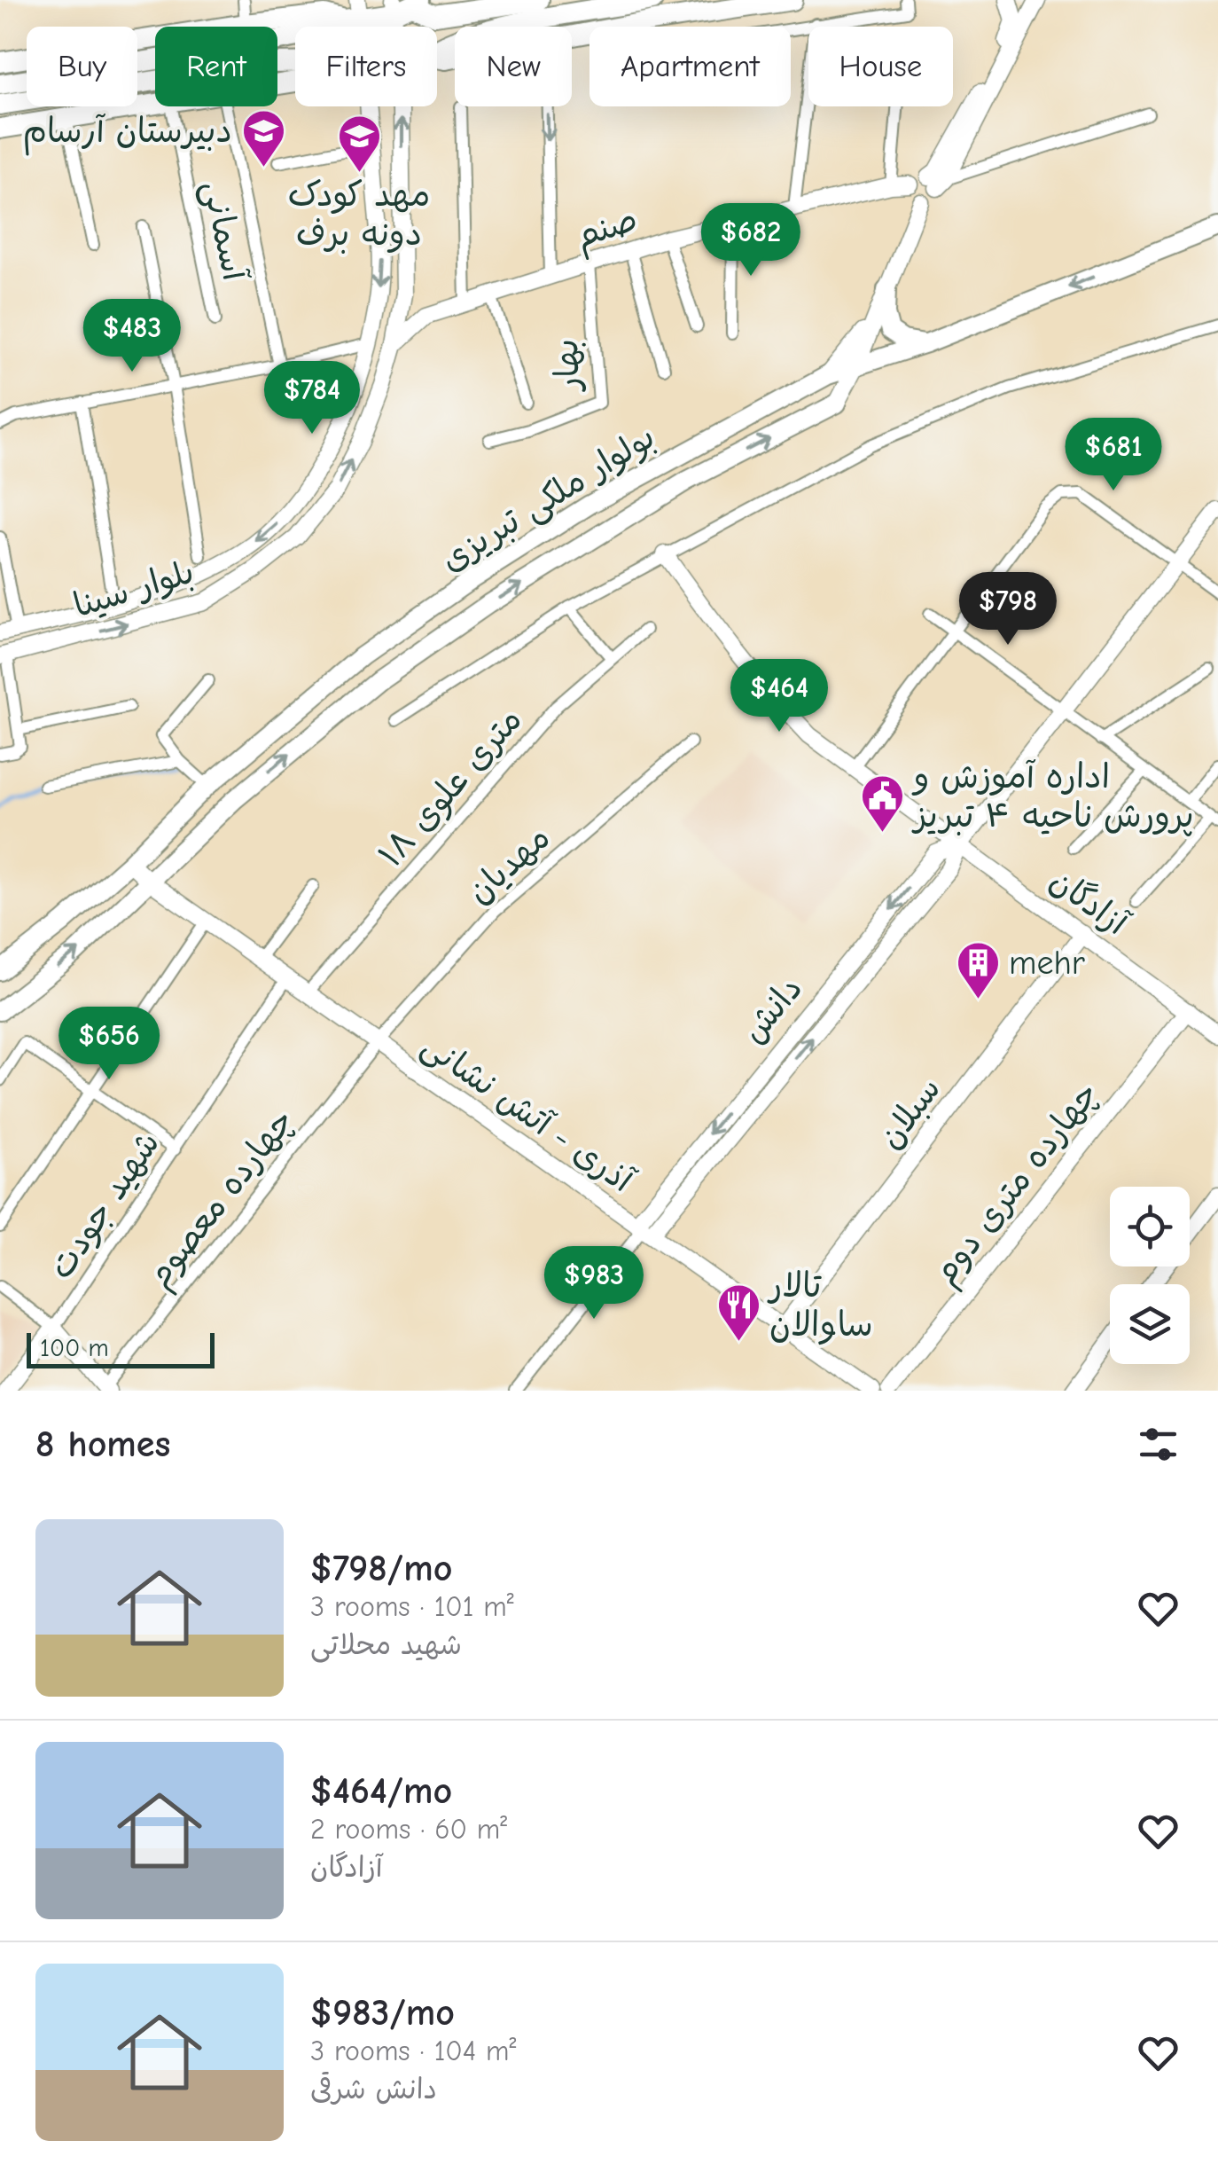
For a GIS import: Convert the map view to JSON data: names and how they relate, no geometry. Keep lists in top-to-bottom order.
{
  "streets": {
    "main road": ["بولوار ملکی تبریزی"],
    "street": [
      "صنم",
      "آسمانی",
      "بهار",
      "بلوار سینا",
      "۱۸ متری علوی",
      "مهدیان",
      "آزادگان",
      "دانش",
      "آذرى - آتش نشانى",
      "سبلان",
      "چهارده متری دوم",
      "چهارده معصوم",
      "شهید جودت"
    ]
  },
  "crossings": [
    ["صنم", "بهار"],
    ["بولوار ملکی تبریزی", "آذرى - آتش نشانى"],
    ["۱۸ متری علوی", "آذرى - آتش نشانى"],
    ["مهدیان", "آذرى - آتش نشانى"],
    ["مهدیان", "چهارده معصوم"],
    ["آزادگان", "دانش"],
    ["آزادگان", "سبلان"],
    ["آزادگان", "چهارده متری دوم"],
    ["دانش", "آذرى - آتش نشانى"],
    ["آذرى - آتش نشانى", "سبلان"],
    ["آذرى - آتش نشانى", "چهارده معصوم"],
    ["آذرى - آتش نشانى", "شهید جودت"]
  ],
  "places": {
    "school or university": ["دبیرستان آرسام", "مهد کودک دونه برف"],
    "public building": ["اداره آموزش و پرورش ناحیه ۴ تبریز"],
    "building": ["mehr"],
    "restaurant": ["تالار ساوالان"]
  },
  "scale_bar": "100 m",
  "page": {
    "chip": [
      "Buy",
      "Rent",
      "Filters",
      "New",
      "Apartment",
      "House"
    ],
    "price": [
      "$682",
      "$483",
      "$784",
      "$681",
      "$798",
      "$464",
      "$656",
      "$983"
    ],
    "scale": "100 m",
    "heading": "8 homes",
    "list": [
      {
        "name": "$798/mo",
        "note": "3 rooms · 101 m² · شهید محلاتی"
      },
      {
        "name": "$464/mo",
        "note": "2 rooms · 60 m² · آزادگان"
      },
      {
        "name": "$983/mo",
        "note": "3 rooms · 104 m² · دانش شرقی"
      }
    ]
  }
}
